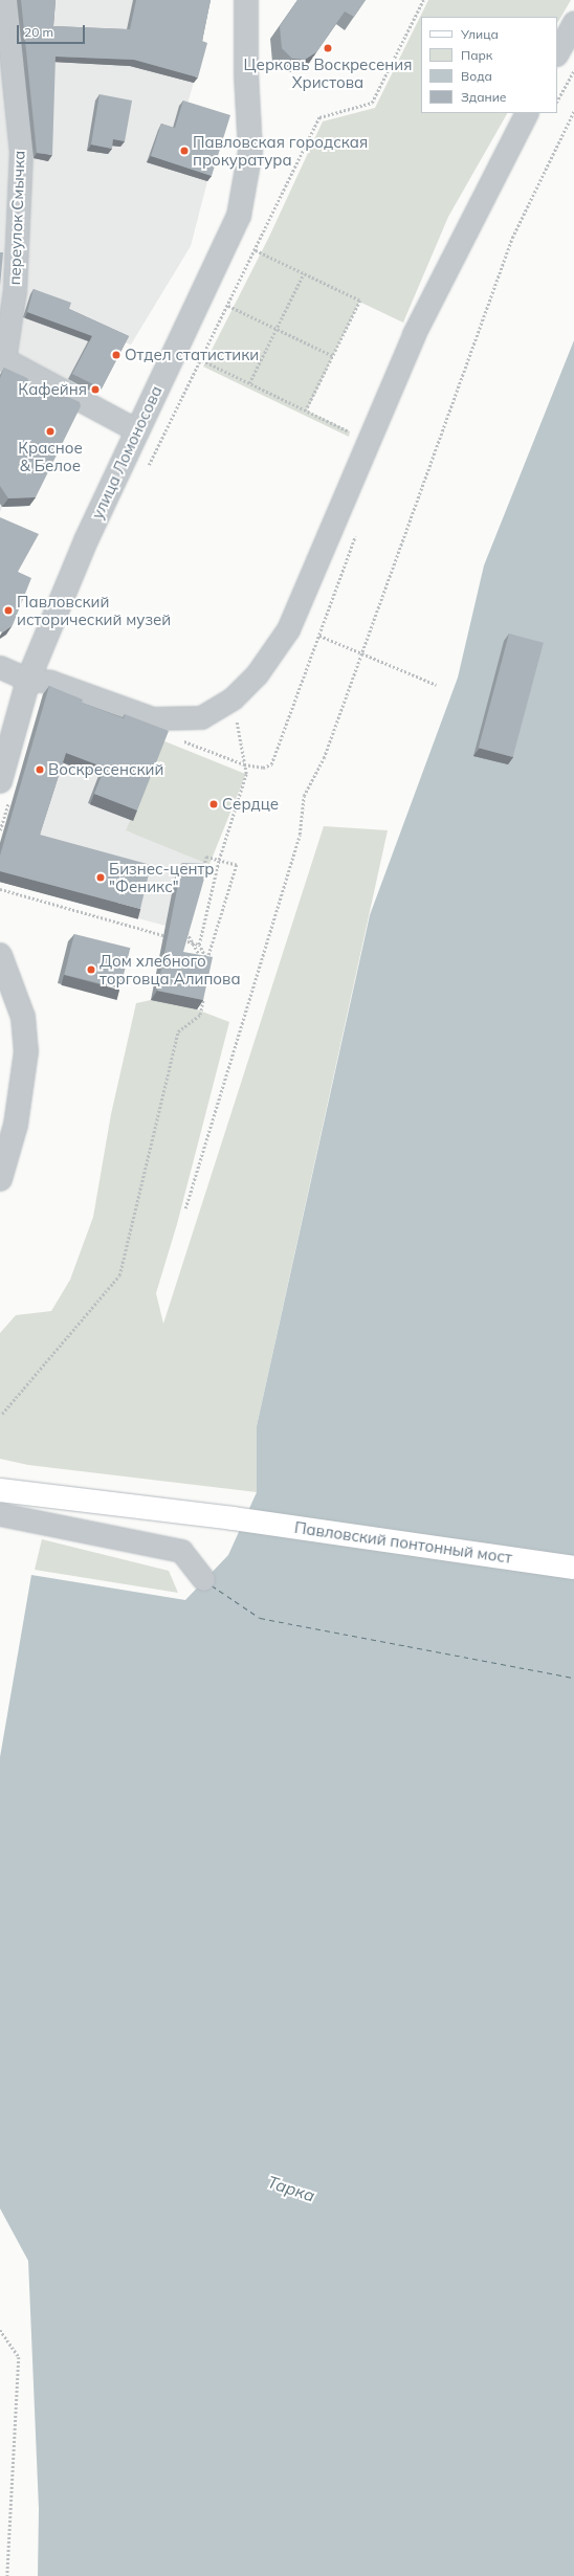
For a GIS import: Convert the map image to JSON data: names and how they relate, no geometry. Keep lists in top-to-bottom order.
{
  "streets": {
    "main road": ["Павловский понтонный мост"],
    "street": ["переулок Смычка", "улица Ломоносова"]
  },
  "crossings": [
    ["переулок Смычка", "улица Ломоносова"]
  ],
  "water": ["Тарка"],
  "places": [
    "Церковь Воскресения Христова",
    "Павловская городская прокуратура",
    "Отдел статистики",
    "Кафейня",
    "Красное & Белое",
    "Павловский исторический музей",
    "Воскресенский",
    "Сердце",
    "Бизнес-центр \"Феникс\"",
    "Дом хлебного торговца Алипова"
  ],
  "legend": [
    "Улица",
    "Парк",
    "Вода",
    "Здание"
  ],
  "scale_bar": "20 m"
}
